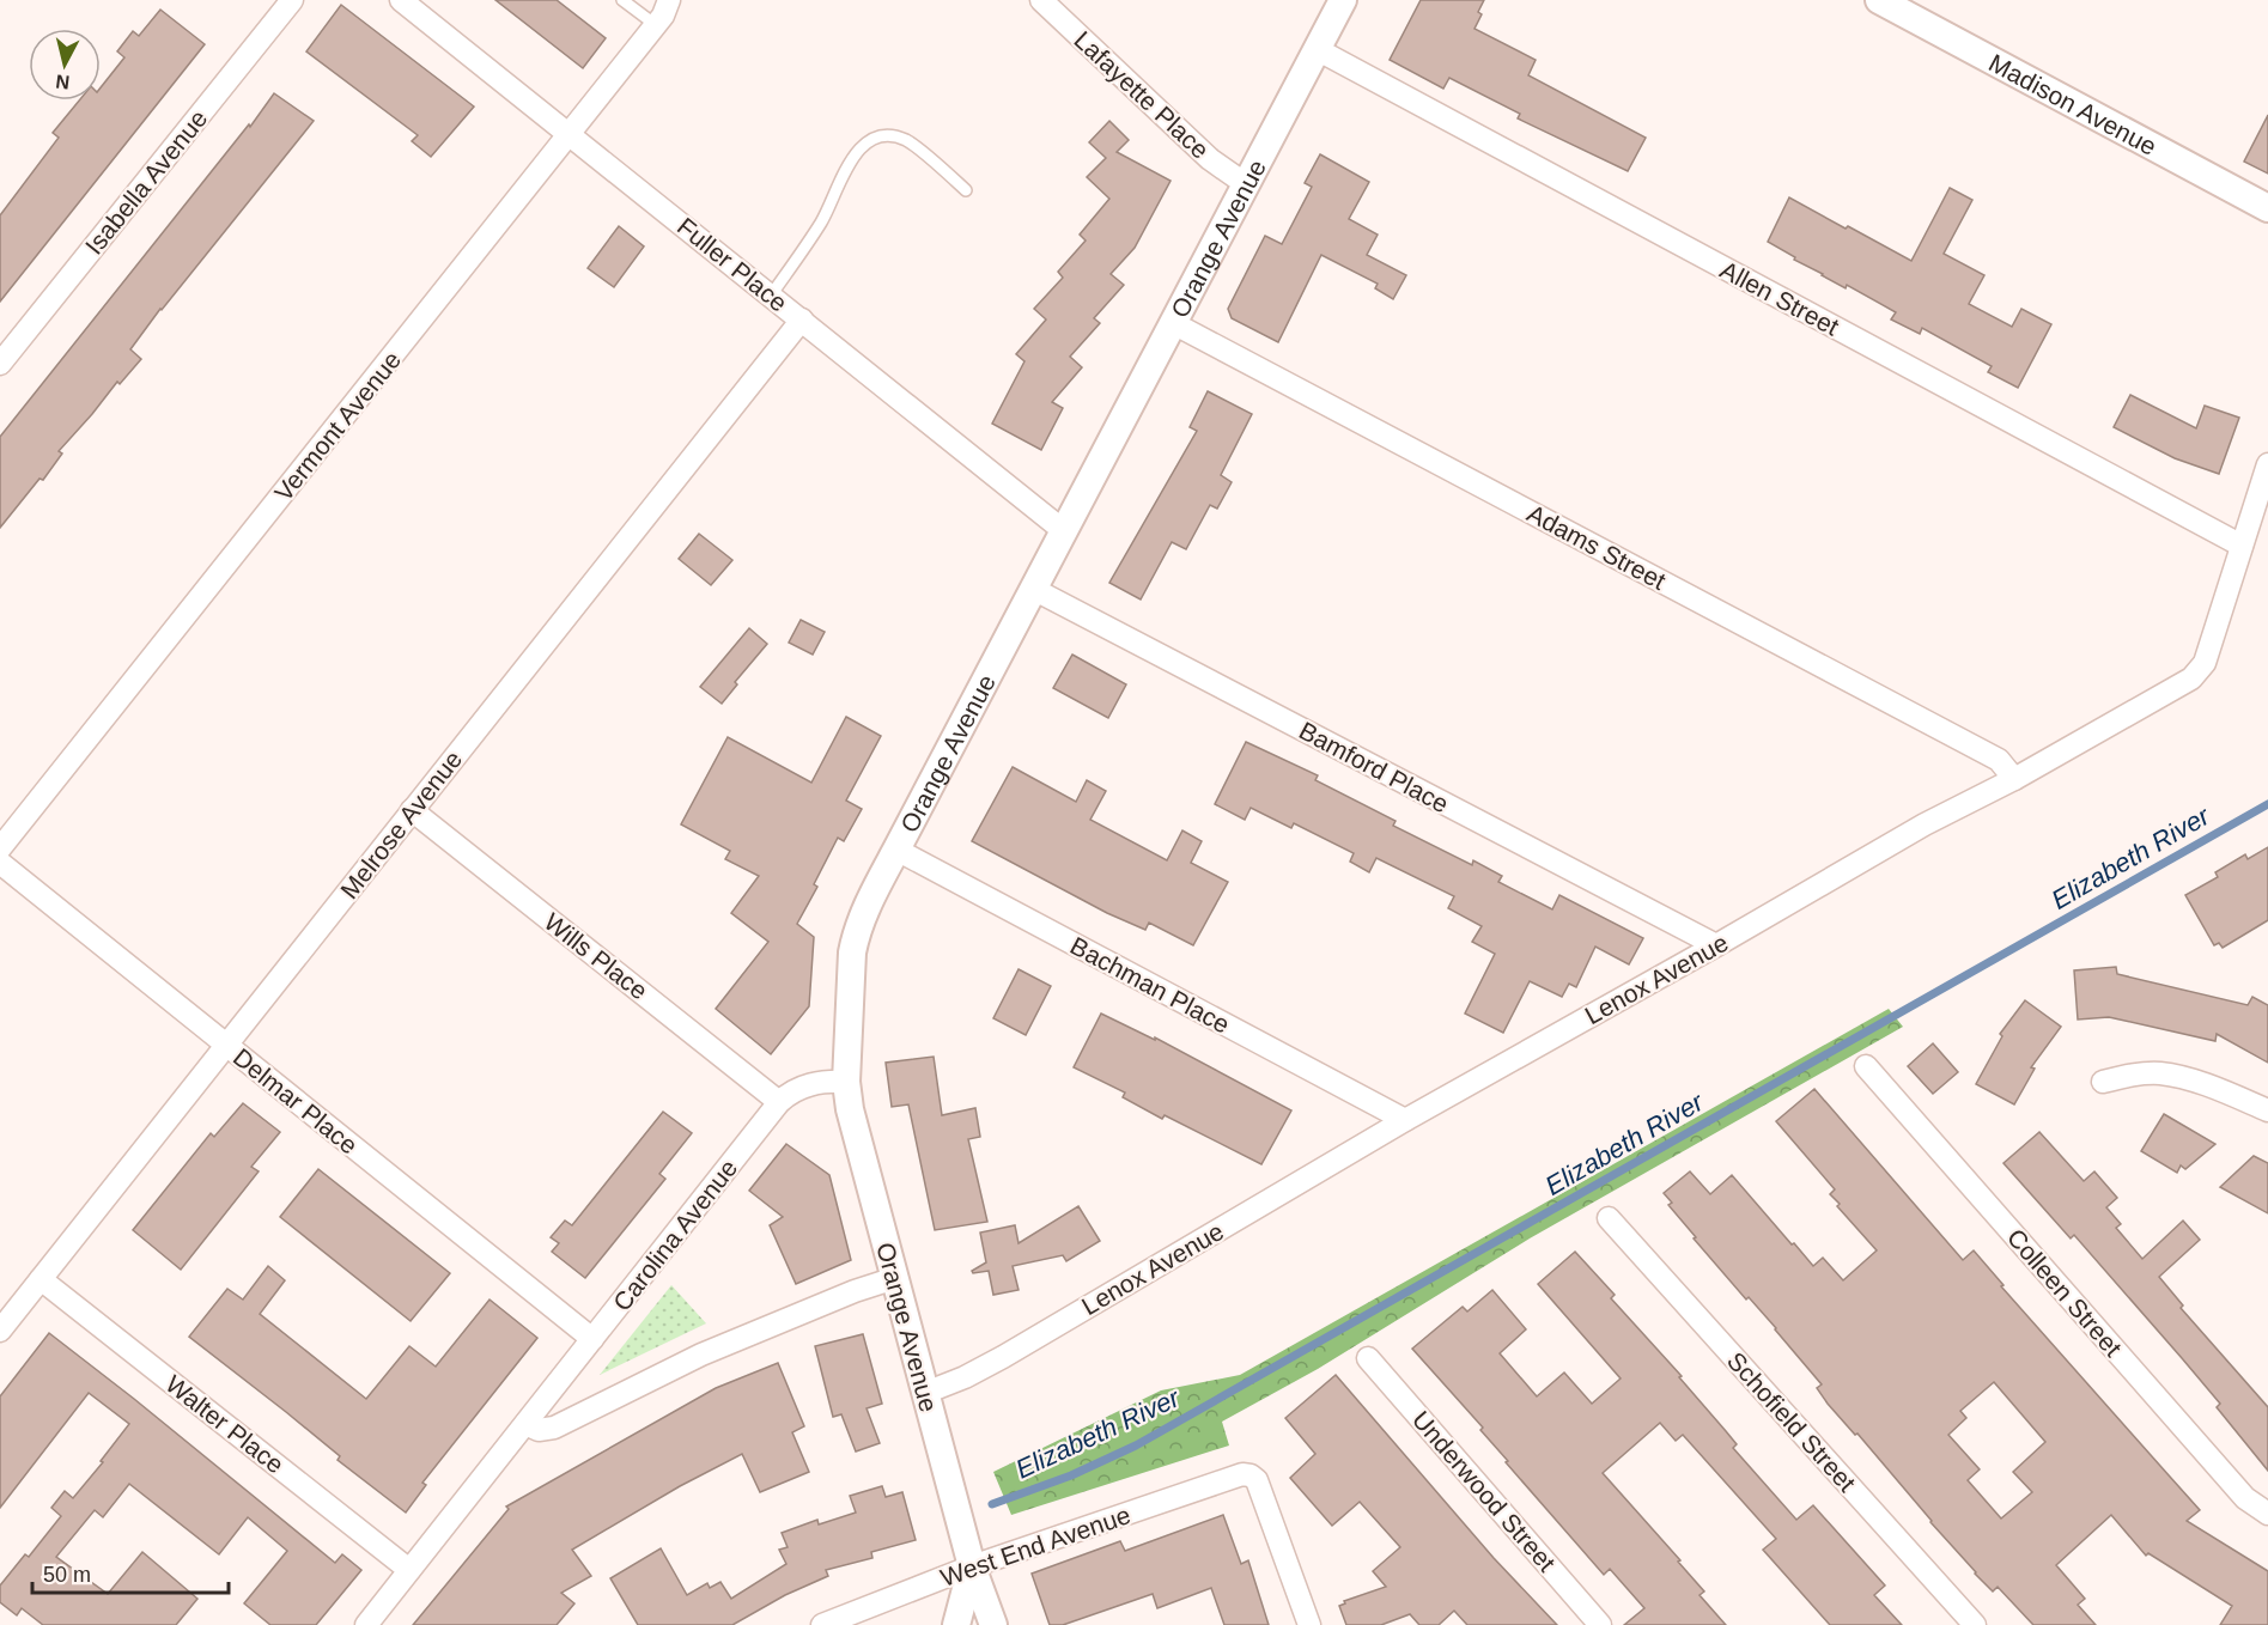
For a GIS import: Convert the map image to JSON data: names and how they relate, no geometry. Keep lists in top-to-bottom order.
{
  "streets": {
    "street": [
      "Lafayette Place",
      "Madison Avenue",
      "Isabella Avenue",
      "Orange Avenue",
      "Fuller Place",
      "Allen Street",
      "Vermont Avenue",
      "Adams Street",
      "Bamford Place",
      "Melrose Avenue",
      "Wills Place",
      "Lenox Avenue",
      "Bachman Place",
      "Delmar Place",
      "Carolina Avenue",
      "Colleen Street",
      "Schofield Street",
      "Walter Place",
      "Underwood Street",
      "West End Avenue"
    ]
  },
  "crossings": [
    ["Lafayette Place", "Orange Avenue"],
    ["Orange Avenue", "Fuller Place"],
    ["Orange Avenue", "Allen Street"],
    ["Orange Avenue", "Adams Street"],
    ["Orange Avenue", "Bamford Place"],
    ["Orange Avenue", "Lenox Avenue"],
    ["Orange Avenue", "Bachman Place"],
    ["Orange Avenue", "Carolina Avenue"],
    ["Orange Avenue", "West End Avenue"],
    ["Fuller Place", "Vermont Avenue"],
    ["Fuller Place", "Melrose Avenue"],
    ["Allen Street", "Lenox Avenue"],
    ["Adams Street", "Lenox Avenue"],
    ["Bamford Place", "Lenox Avenue"],
    ["Melrose Avenue", "Wills Place"],
    ["Melrose Avenue", "Delmar Place"],
    ["Melrose Avenue", "Walter Place"],
    ["Wills Place", "Carolina Avenue"],
    ["Lenox Avenue", "Bachman Place"],
    ["Delmar Place", "Carolina Avenue"],
    ["Carolina Avenue", "Walter Place"]
  ],
  "water": ["Elizabeth River"],
  "scale_bar": "50 m",
  "north": "bottom"
}
